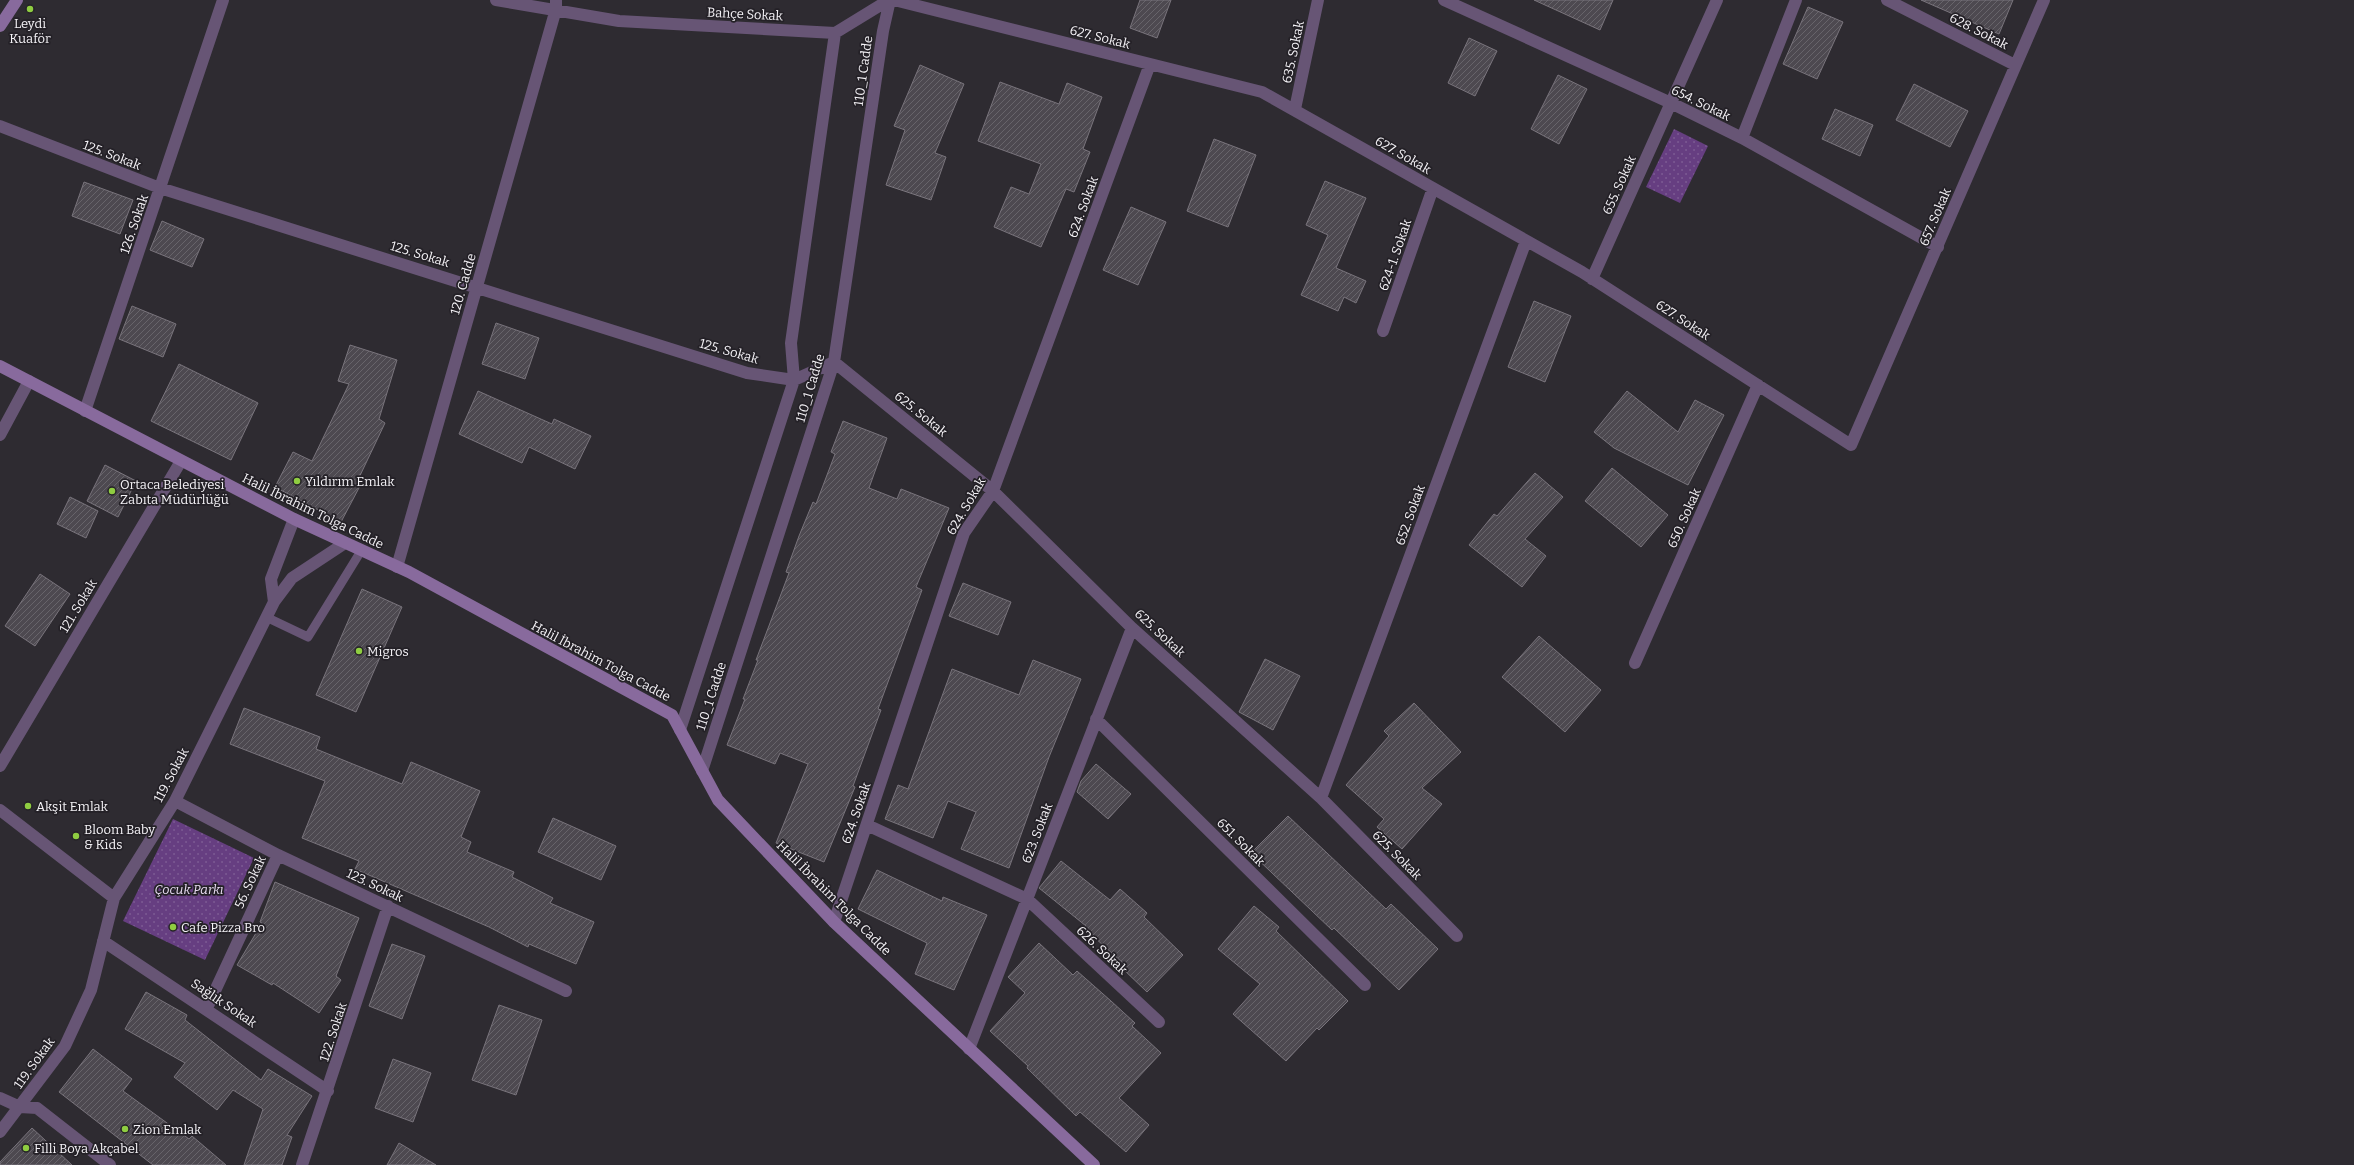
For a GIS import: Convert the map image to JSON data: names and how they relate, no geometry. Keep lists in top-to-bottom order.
{
  "streets": {
    "street": [
      "Bahçe Sokak",
      "628. Sokak",
      "627. Sokak",
      "635. Sokak",
      "110_1 Cadde",
      "654. Sokak",
      "125. Sokak",
      "655. Sokak",
      "624. Sokak",
      "657. Sokak",
      "126. Sokak",
      "624-1. Sokak",
      "120. Cadde",
      "625. Sokak",
      "Halil İbrahim Tolga Cadde",
      "652. Sokak",
      "650. Sokak",
      "121. Sokak",
      "119. Sokak",
      "623. Sokak",
      "651. Sokak",
      "56. Sokak",
      "123. Sokak",
      "626. Sokak",
      "Sağlık Sokak",
      "122. Sokak"
    ]
  },
  "crossings": [
    ["Bahçe Sokak", "110_1 Cadde"],
    ["Bahçe Sokak", "120. Cadde"],
    ["628. Sokak", "657. Sokak"],
    ["627. Sokak", "635. Sokak"],
    ["627. Sokak", "655. Sokak"],
    ["627. Sokak", "624. Sokak"],
    ["627. Sokak", "657. Sokak"],
    ["627. Sokak", "624-1. Sokak"],
    ["627. Sokak", "652. Sokak"],
    ["627. Sokak", "650. Sokak"],
    ["110_1 Cadde", "125. Sokak"],
    ["110_1 Cadde", "625. Sokak"],
    ["110_1 Cadde", "Halil İbrahim Tolga Cadde"],
    ["654. Sokak", "655. Sokak"],
    ["654. Sokak", "657. Sokak"],
    ["125. Sokak", "126. Sokak"],
    ["125. Sokak", "120. Cadde"],
    ["624. Sokak", "625. Sokak"],
    ["624. Sokak", "Halil İbrahim Tolga Cadde"],
    ["624. Sokak", "626. Sokak"],
    ["126. Sokak", "Halil İbrahim Tolga Cadde"],
    ["120. Cadde", "Halil İbrahim Tolga Cadde"],
    ["625. Sokak", "652. Sokak"],
    ["625. Sokak", "623. Sokak"],
    ["Halil İbrahim Tolga Cadde", "121. Sokak"],
    ["Halil İbrahim Tolga Cadde", "119. Sokak"],
    ["Halil İbrahim Tolga Cadde", "623. Sokak"],
    ["119. Sokak", "123. Sokak"],
    ["119. Sokak", "Sağlık Sokak"],
    ["623. Sokak", "651. Sokak"],
    ["623. Sokak", "626. Sokak"],
    ["56. Sokak", "123. Sokak"],
    ["56. Sokak", "Sağlık Sokak"],
    ["123. Sokak", "122. Sokak"],
    ["Sağlık Sokak", "122. Sokak"]
  ],
  "parks": ["Çocuk Parkı"],
  "places": [
    "Leydi Kuaför",
    "Yıldırım Emlak",
    "Ortaca Belediyesi Zabıta Müdürlüğü",
    "Migros",
    "Akşit Emlak",
    "Bloom Baby & Kids",
    "Cafe Pizza Bro",
    "Zion Emlak",
    "Filli Boya Akçabel"
  ]
}
